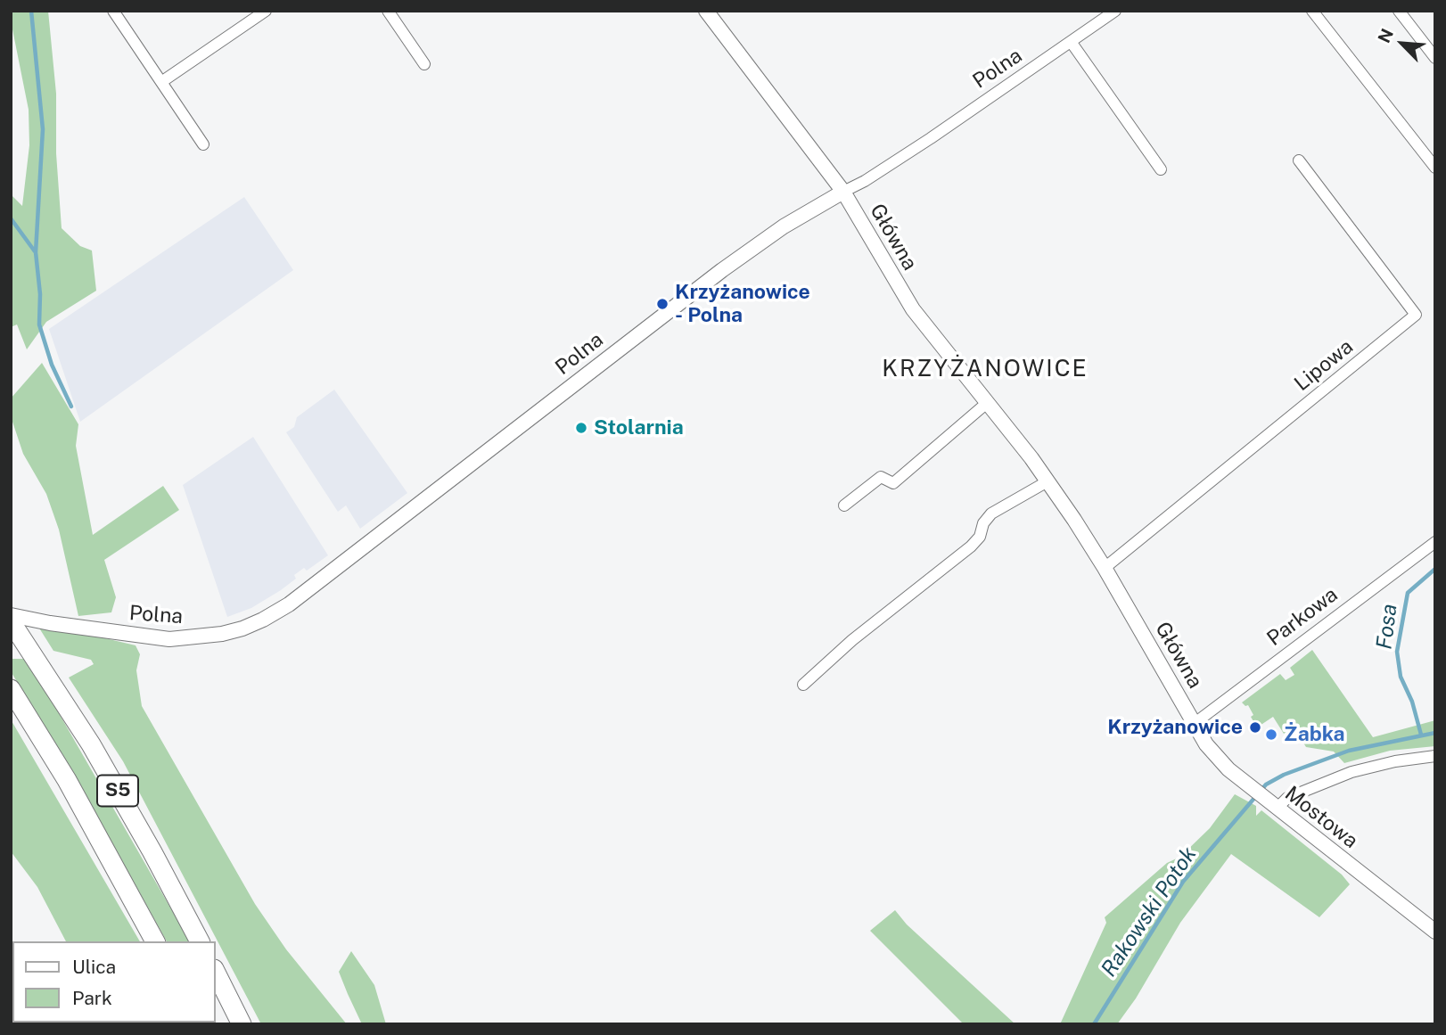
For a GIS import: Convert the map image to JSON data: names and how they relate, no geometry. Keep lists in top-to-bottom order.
{
  "streets": {
    "highway": ["S5"],
    "street": [
      "Polna",
      "Główna",
      "Lipowa",
      "Parkowa",
      "Mostowa"
    ]
  },
  "crossings": [
    ["Polna", "Główna"],
    ["Główna", "Lipowa"],
    ["Główna", "Parkowa"],
    ["Główna", "Mostowa"],
    ["Parkowa", "Mostowa"]
  ],
  "districts": ["KRZYŻANOWICE"],
  "water": ["Fosa", "Rakowski Potok"],
  "places": [
    "Krzyżanowice - Polna",
    "Stolarnia",
    "Krzyżanowice",
    "Żabka"
  ],
  "legend": ["Ulica", "Park"],
  "north": "top left"
}
